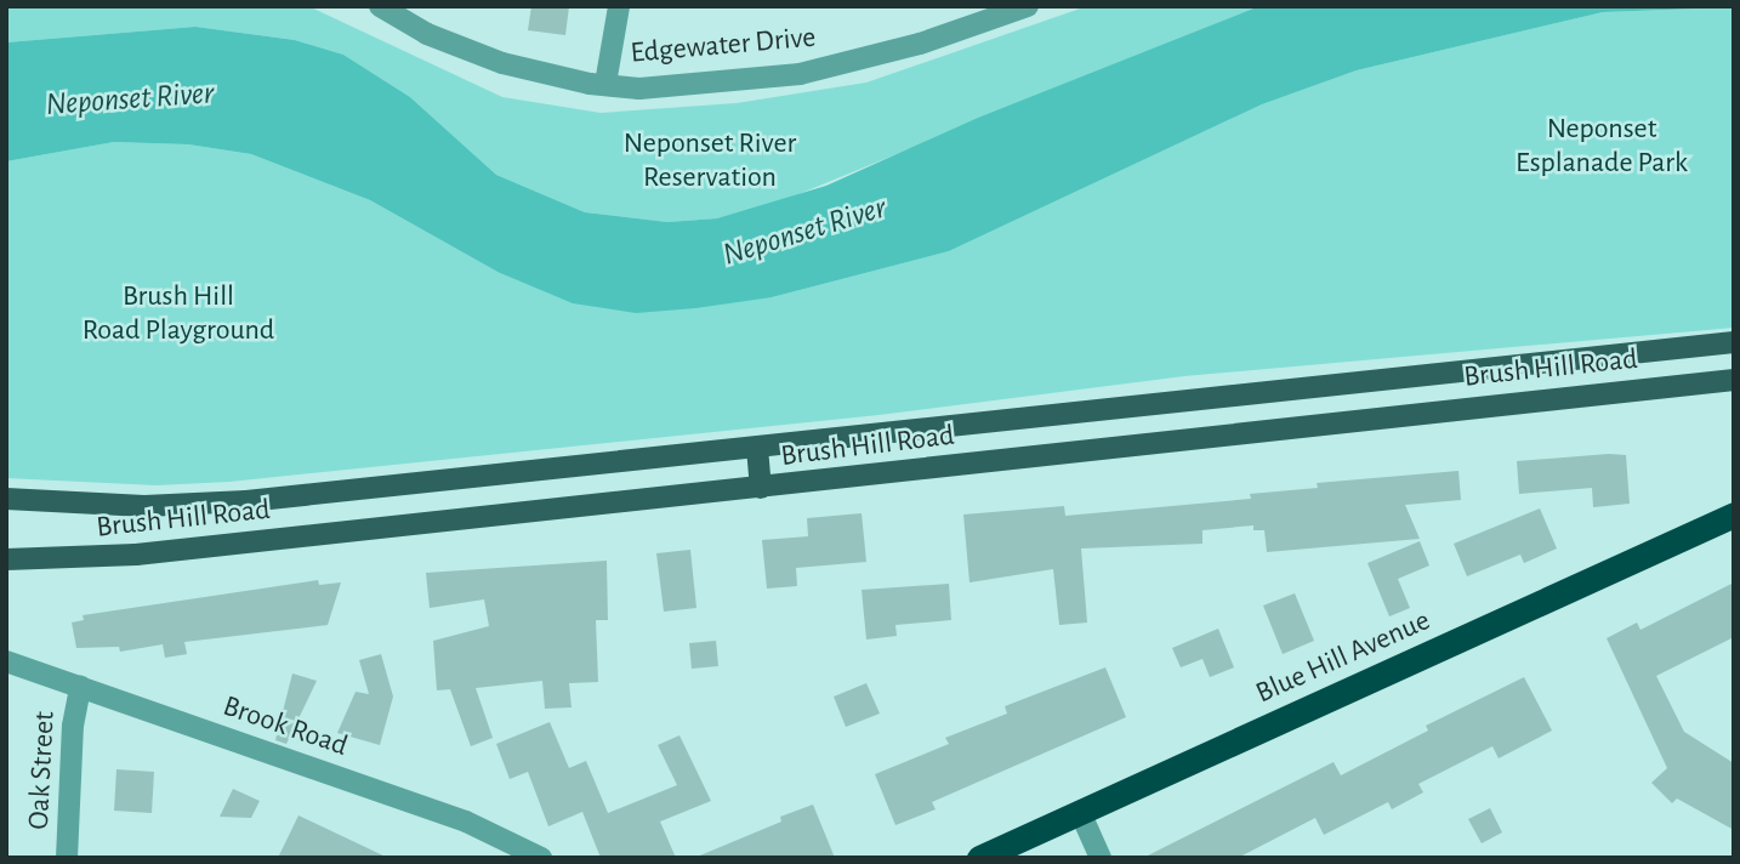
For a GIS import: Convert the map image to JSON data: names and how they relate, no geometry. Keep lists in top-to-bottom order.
{
  "streets": {
    "highway": ["Blue Hill Avenue"],
    "main road": ["Brush Hill Road"],
    "street": ["Edgewater Drive", "Brook Road", "Oak Street"]
  },
  "crossings": [
    ["Brook Road", "Oak Street"]
  ],
  "water": ["Neponset River"],
  "parks": ["Neponset Esplanade Park", "Neponset River Reservation", "Brush Hill Road Playground"]
}
